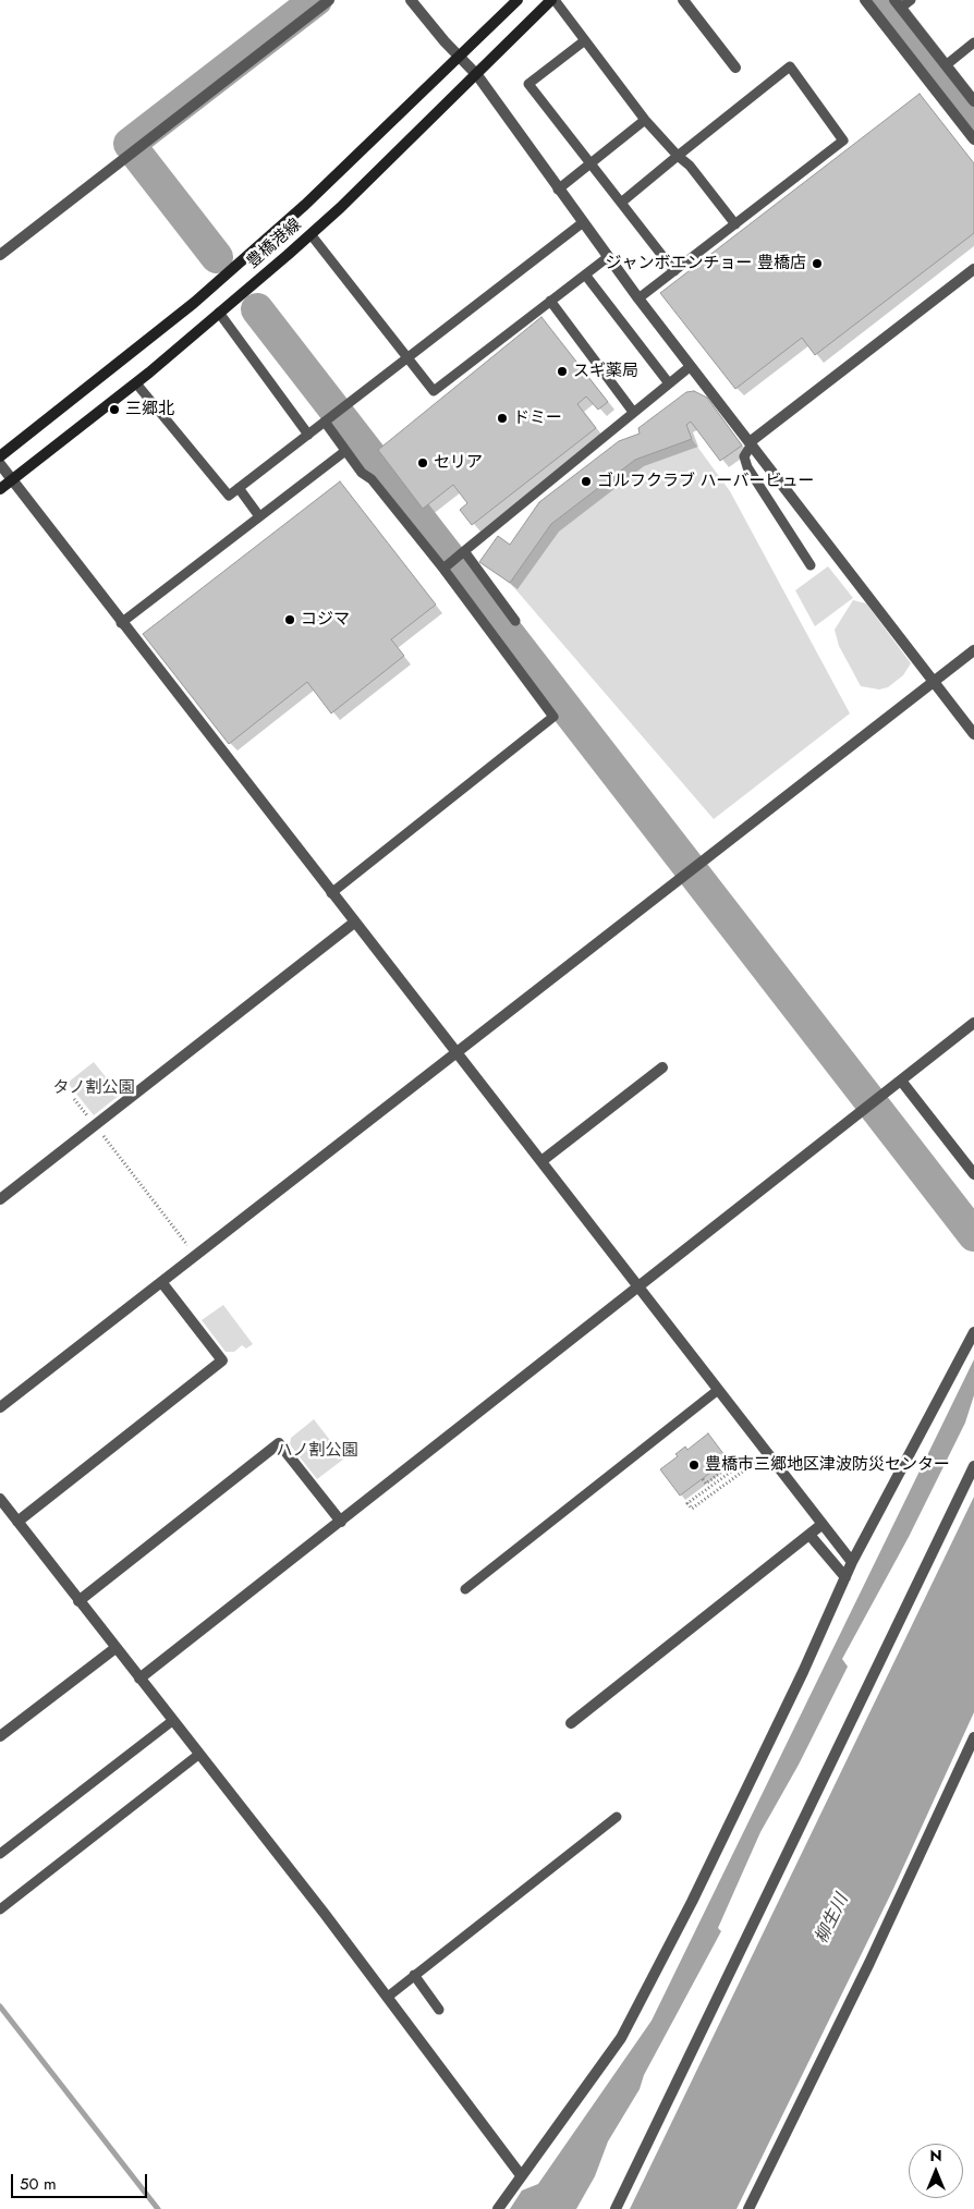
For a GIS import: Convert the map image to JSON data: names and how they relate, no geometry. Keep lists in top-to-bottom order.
{
  "streets": {
    "main road": ["豊橋港線"]
  },
  "water": ["柳生川"],
  "parks": ["タノ割公園", "ハノ割公園"],
  "places": [
    "ジャンボエンチョー 豊橋店",
    "スギ薬局",
    "三郷北",
    "ドミー",
    "セリア",
    "ゴルフクラブ ハーバービュー",
    "コジマ",
    "豊橋市三郷地区津波防災センター"
  ],
  "scale_bar": "50 m",
  "north": "top"
}
